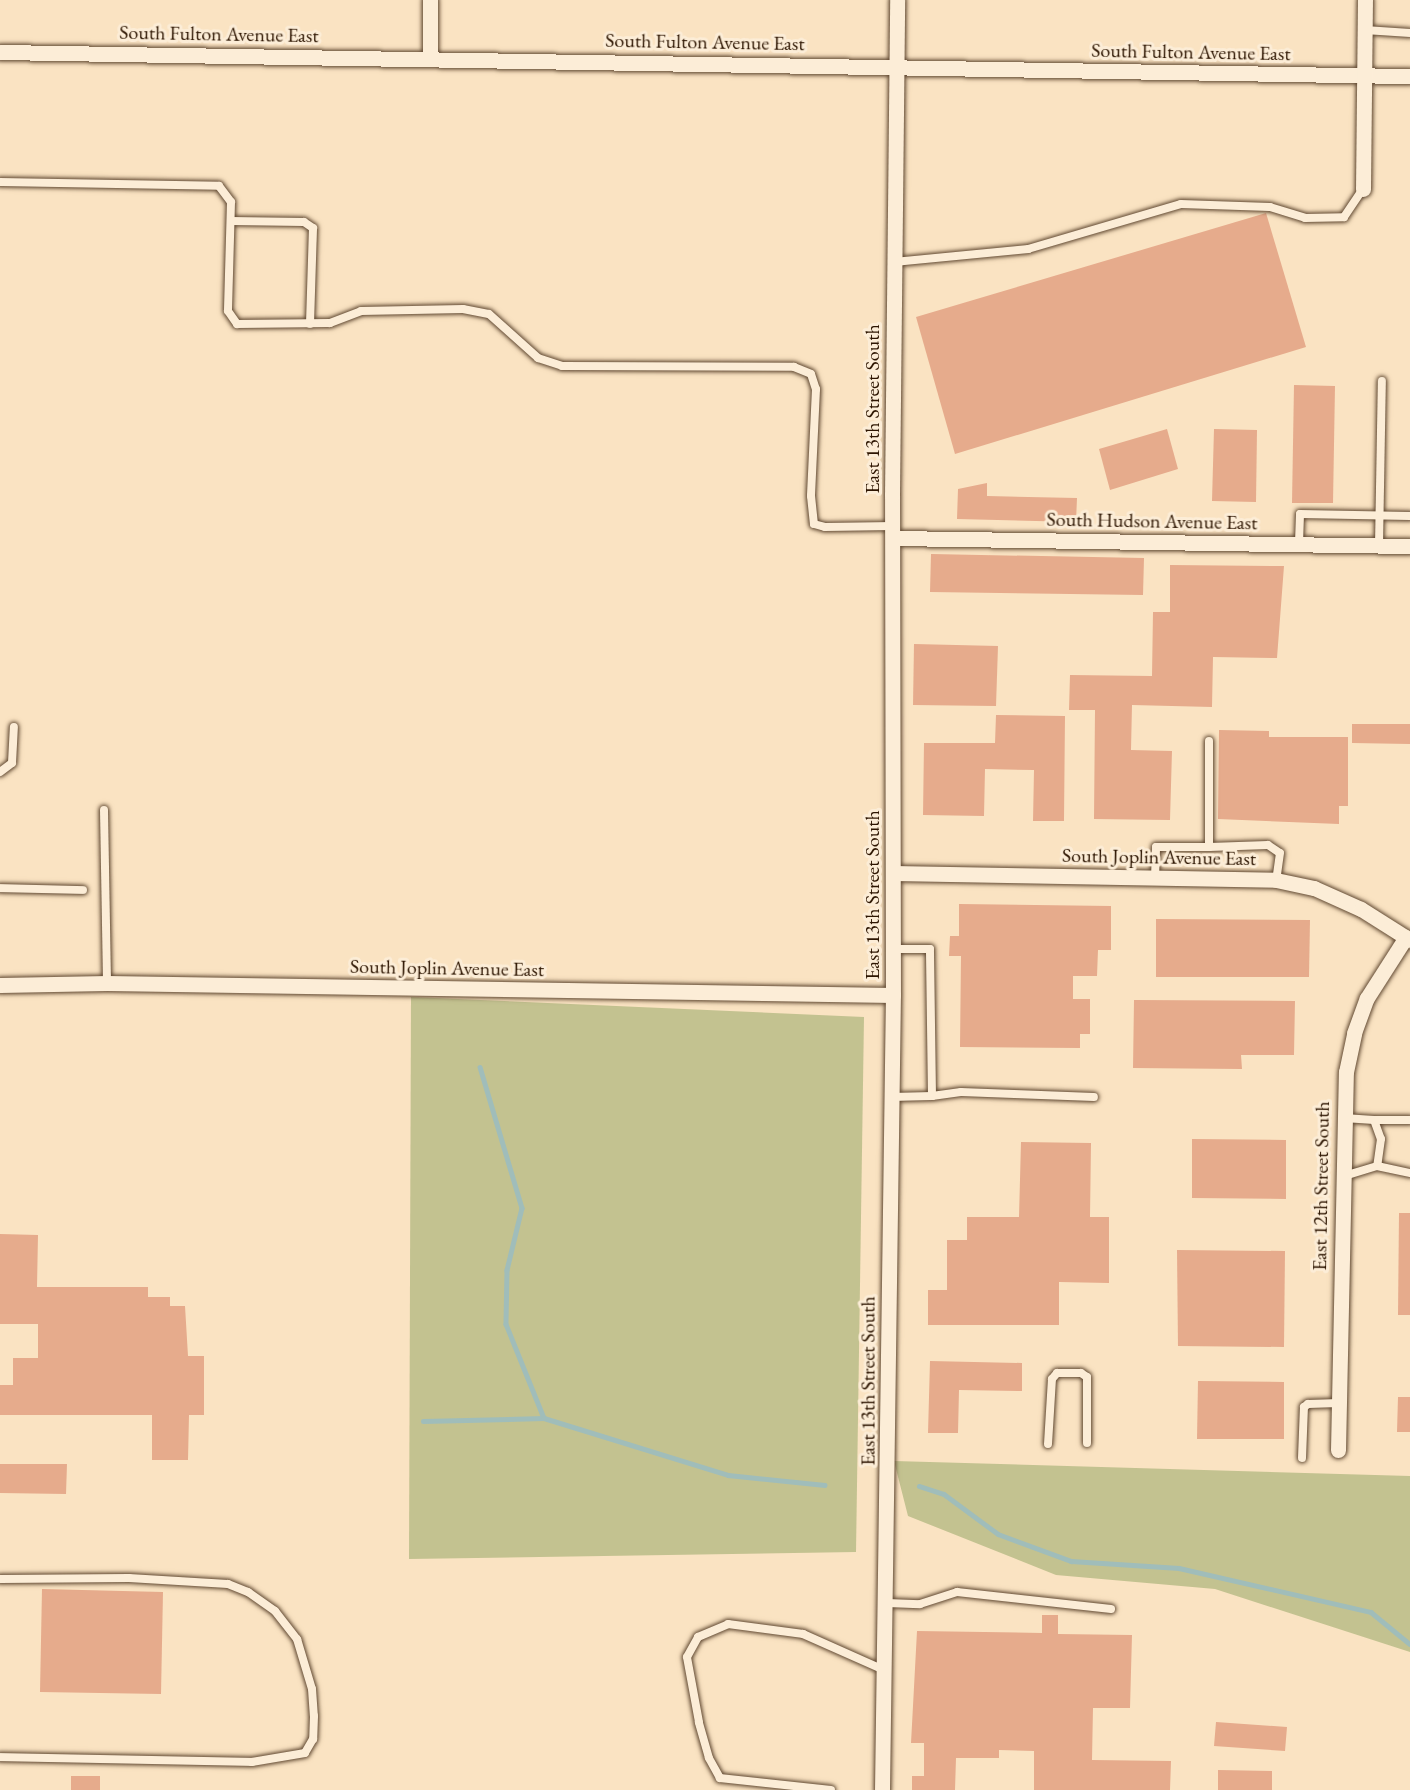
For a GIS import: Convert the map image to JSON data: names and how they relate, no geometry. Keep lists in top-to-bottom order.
{
  "streets": {
    "street": [
      "South Fulton Avenue East",
      "East 13th Street South",
      "South Hudson Avenue East",
      "South Joplin Avenue East",
      "East 12th Street South"
    ]
  },
  "crossings": [
    ["South Fulton Avenue East", "East 13th Street South"],
    ["East 13th Street South", "South Hudson Avenue East"],
    ["East 13th Street South", "South Joplin Avenue East"],
    ["South Joplin Avenue East", "East 12th Street South"]
  ]
}
